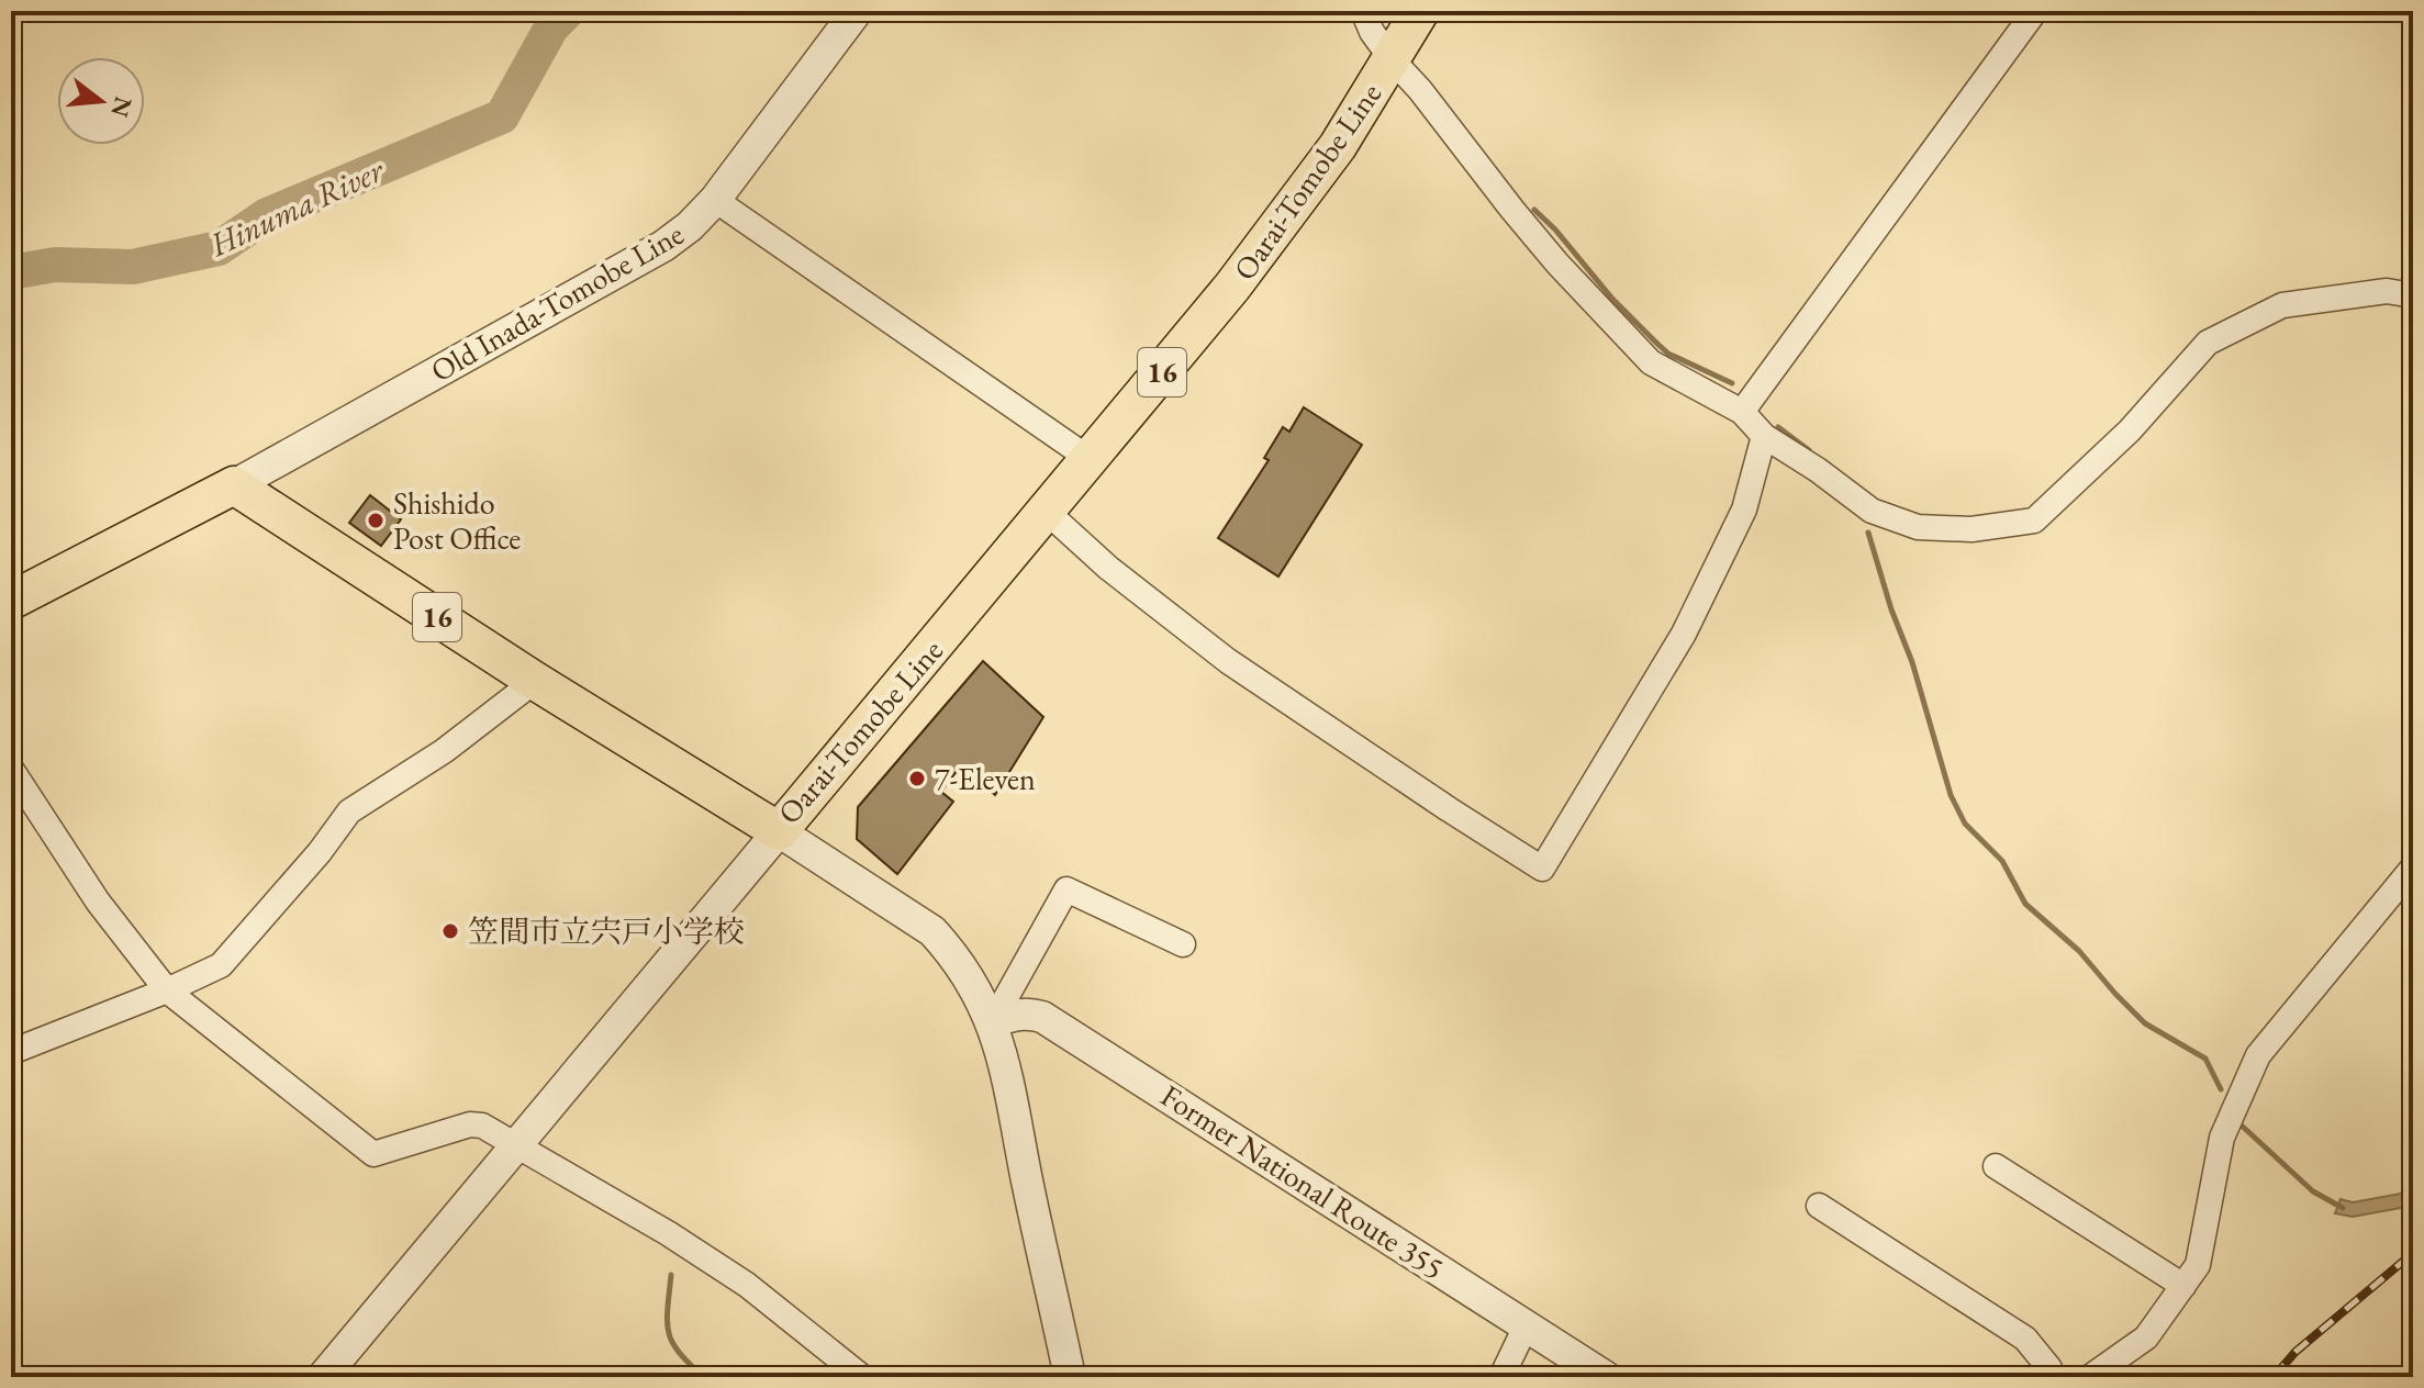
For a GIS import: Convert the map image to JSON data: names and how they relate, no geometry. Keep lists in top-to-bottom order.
{
  "streets": {
    "main road": ["Oarai-Tomobe Line", "16"],
    "street": ["Old Inada-Tomobe Line", "Former National Route 355"]
  },
  "crossings": [
    ["Oarai-Tomobe Line", "Old Inada-Tomobe Line"]
  ],
  "water": ["Hinuma River"],
  "places": ["Shishido Post Office", "7-Eleven", "笠間市立宍戸小学校"],
  "north": "right"
}
